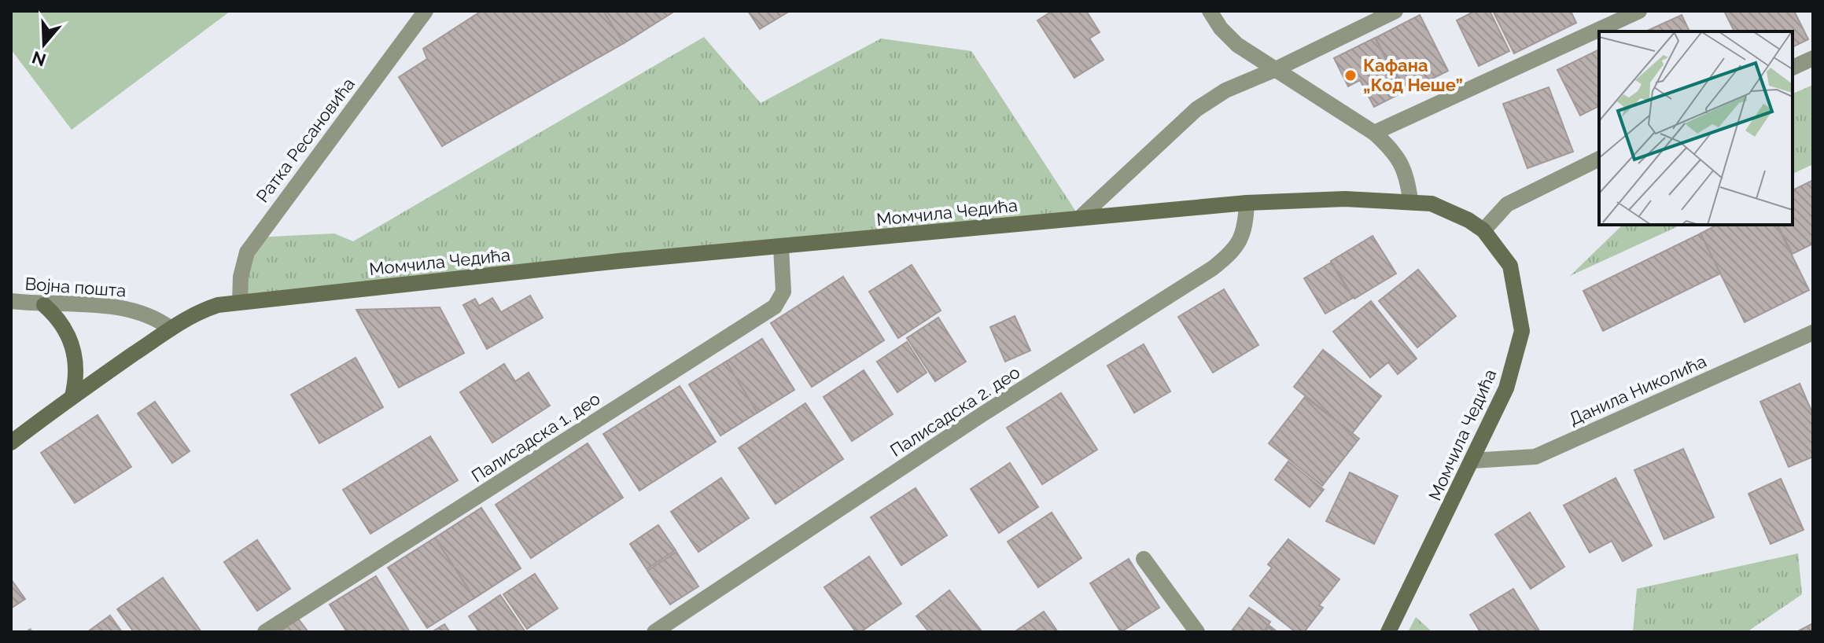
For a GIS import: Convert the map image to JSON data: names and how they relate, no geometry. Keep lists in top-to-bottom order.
{
  "streets": {
    "street": [
      "Ратка Ресановића",
      "Момчила Чедића",
      "Војна пошта",
      "Данила Николића",
      "Палисадска 2. део",
      "Палисадска 1. део"
    ]
  },
  "crossings": [
    ["Ратка Ресановића", "Момчила Чедића"],
    ["Момчила Чедића", "Војна пошта"],
    ["Момчила Чедића", "Данила Николића"],
    ["Момчила Чедића", "Палисадска 2. део"],
    ["Момчила Чедића", "Палисадска 1. део"]
  ],
  "places": ["Кафана „Код Неше”"],
  "north": "bottom"
}
